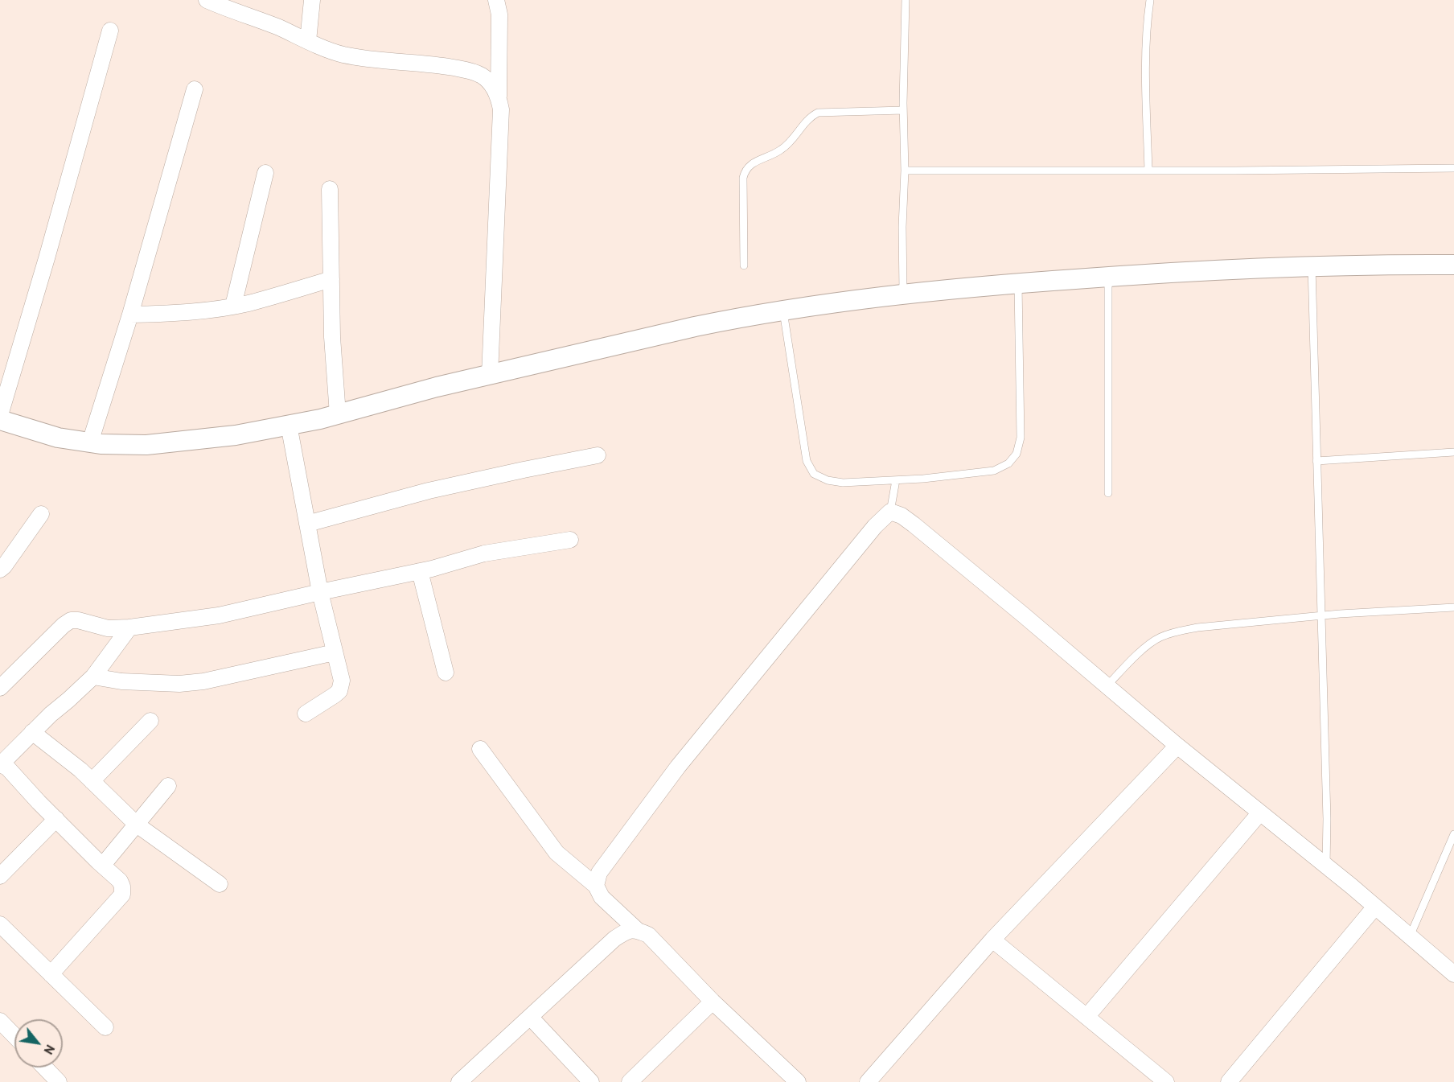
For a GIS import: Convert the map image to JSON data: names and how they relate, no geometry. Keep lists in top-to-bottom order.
{
  "north": "bottom right"
}
